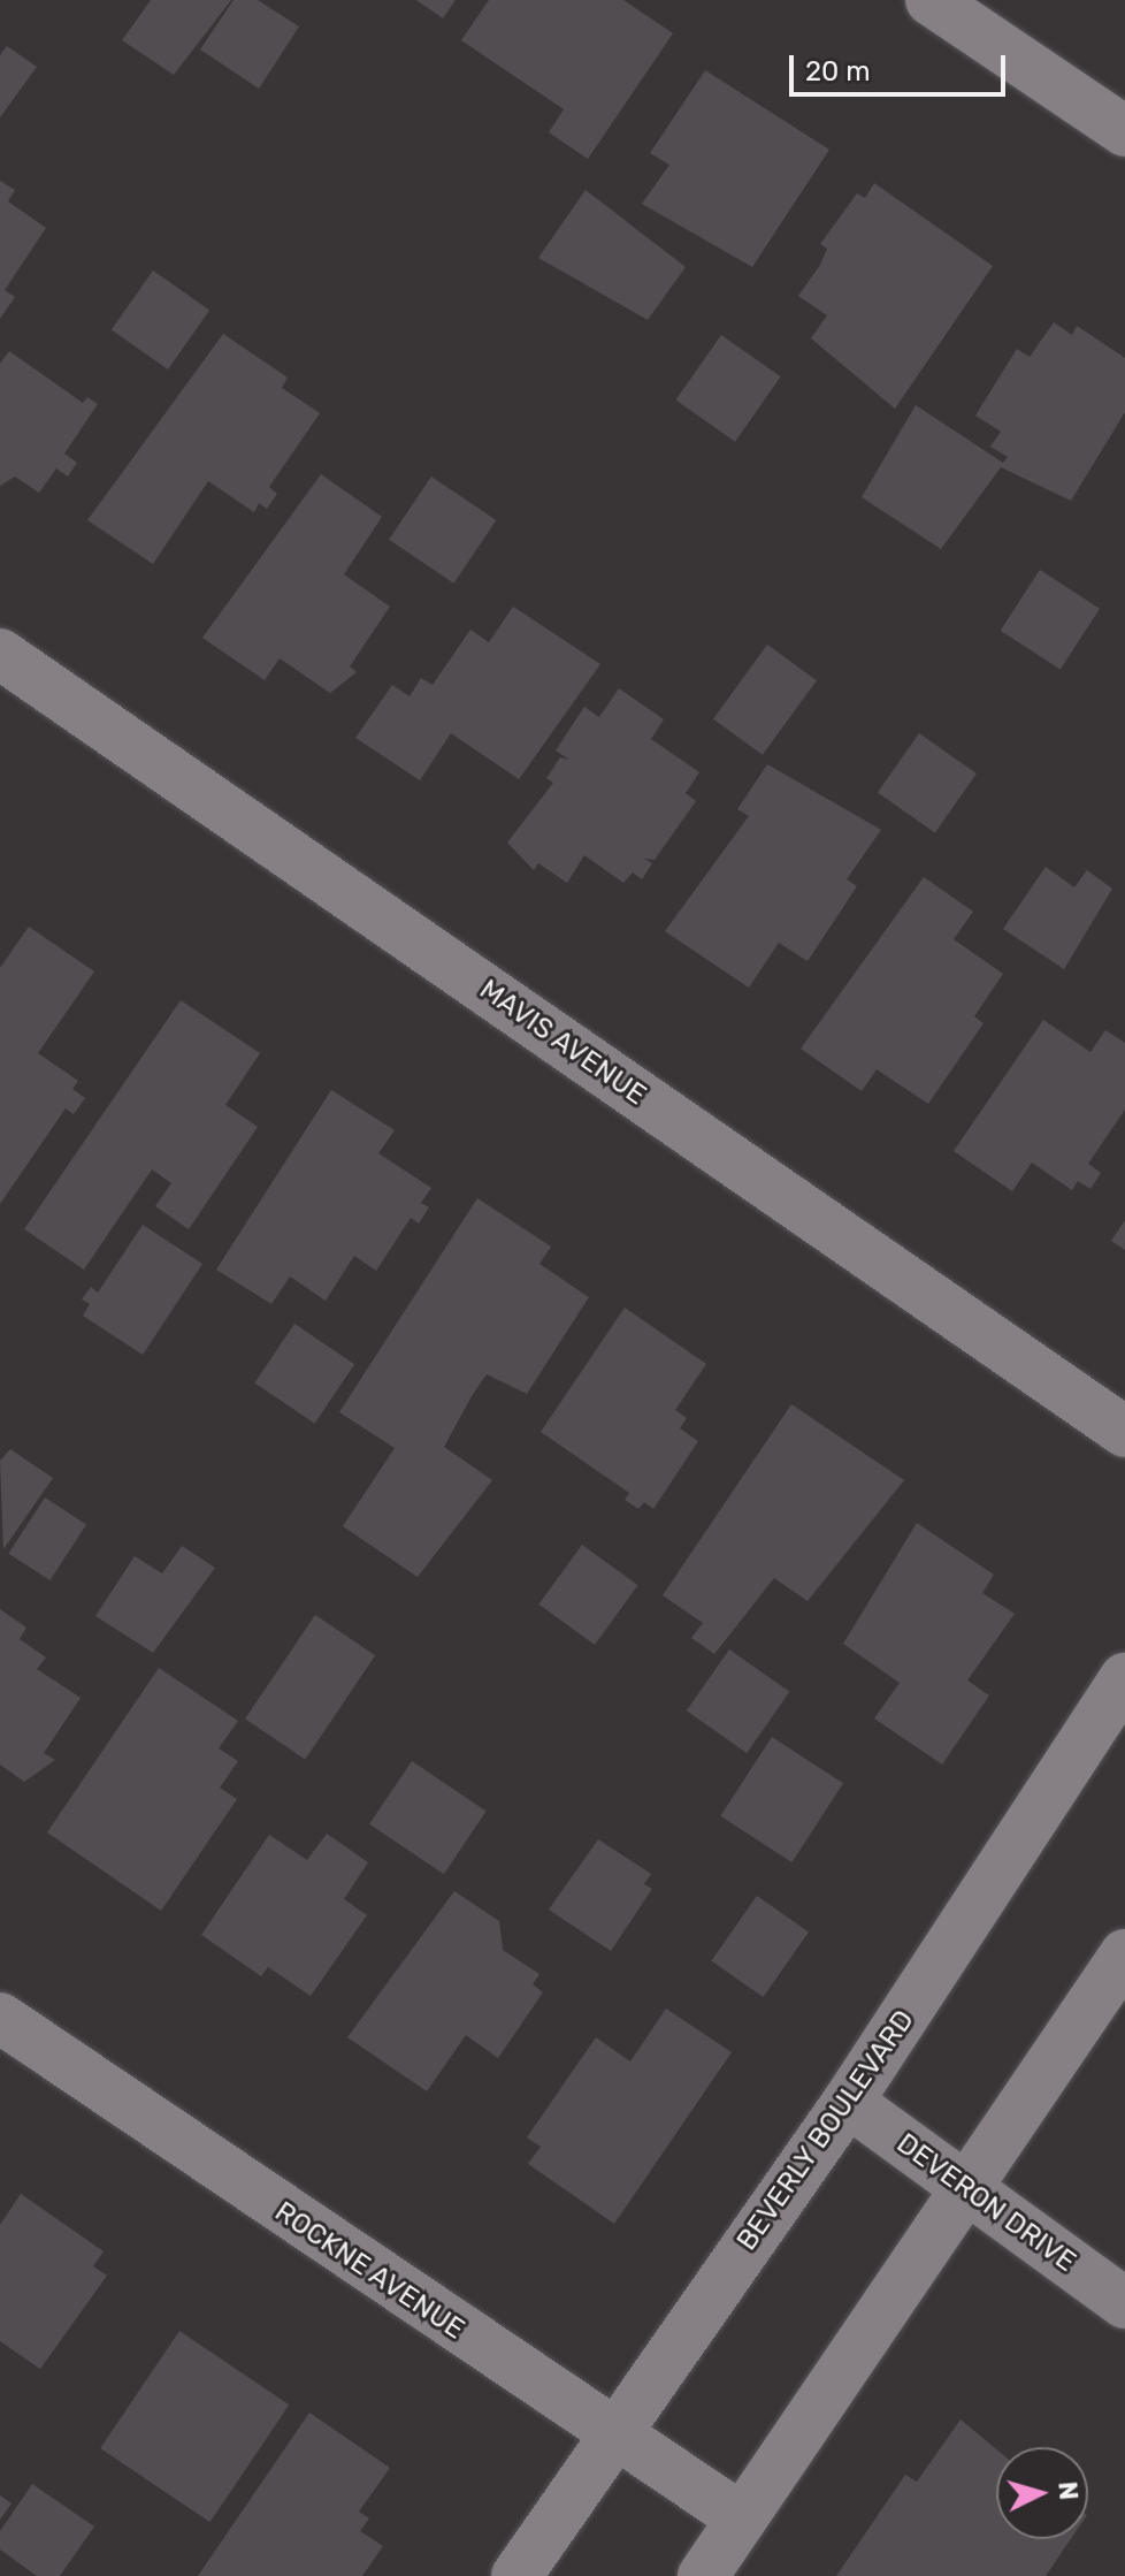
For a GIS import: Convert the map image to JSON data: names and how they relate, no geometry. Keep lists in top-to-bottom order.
{
  "streets": {
    "street": [
      "MAVIS AVENUE",
      "BEVERLY BOULEVARD",
      "DEVERON DRIVE",
      "ROCKNE AVENUE"
    ]
  },
  "crossings": [
    ["BEVERLY BOULEVARD", "DEVERON DRIVE"],
    ["BEVERLY BOULEVARD", "ROCKNE AVENUE"]
  ],
  "scale_bar": "20 m",
  "north": "right"
}
